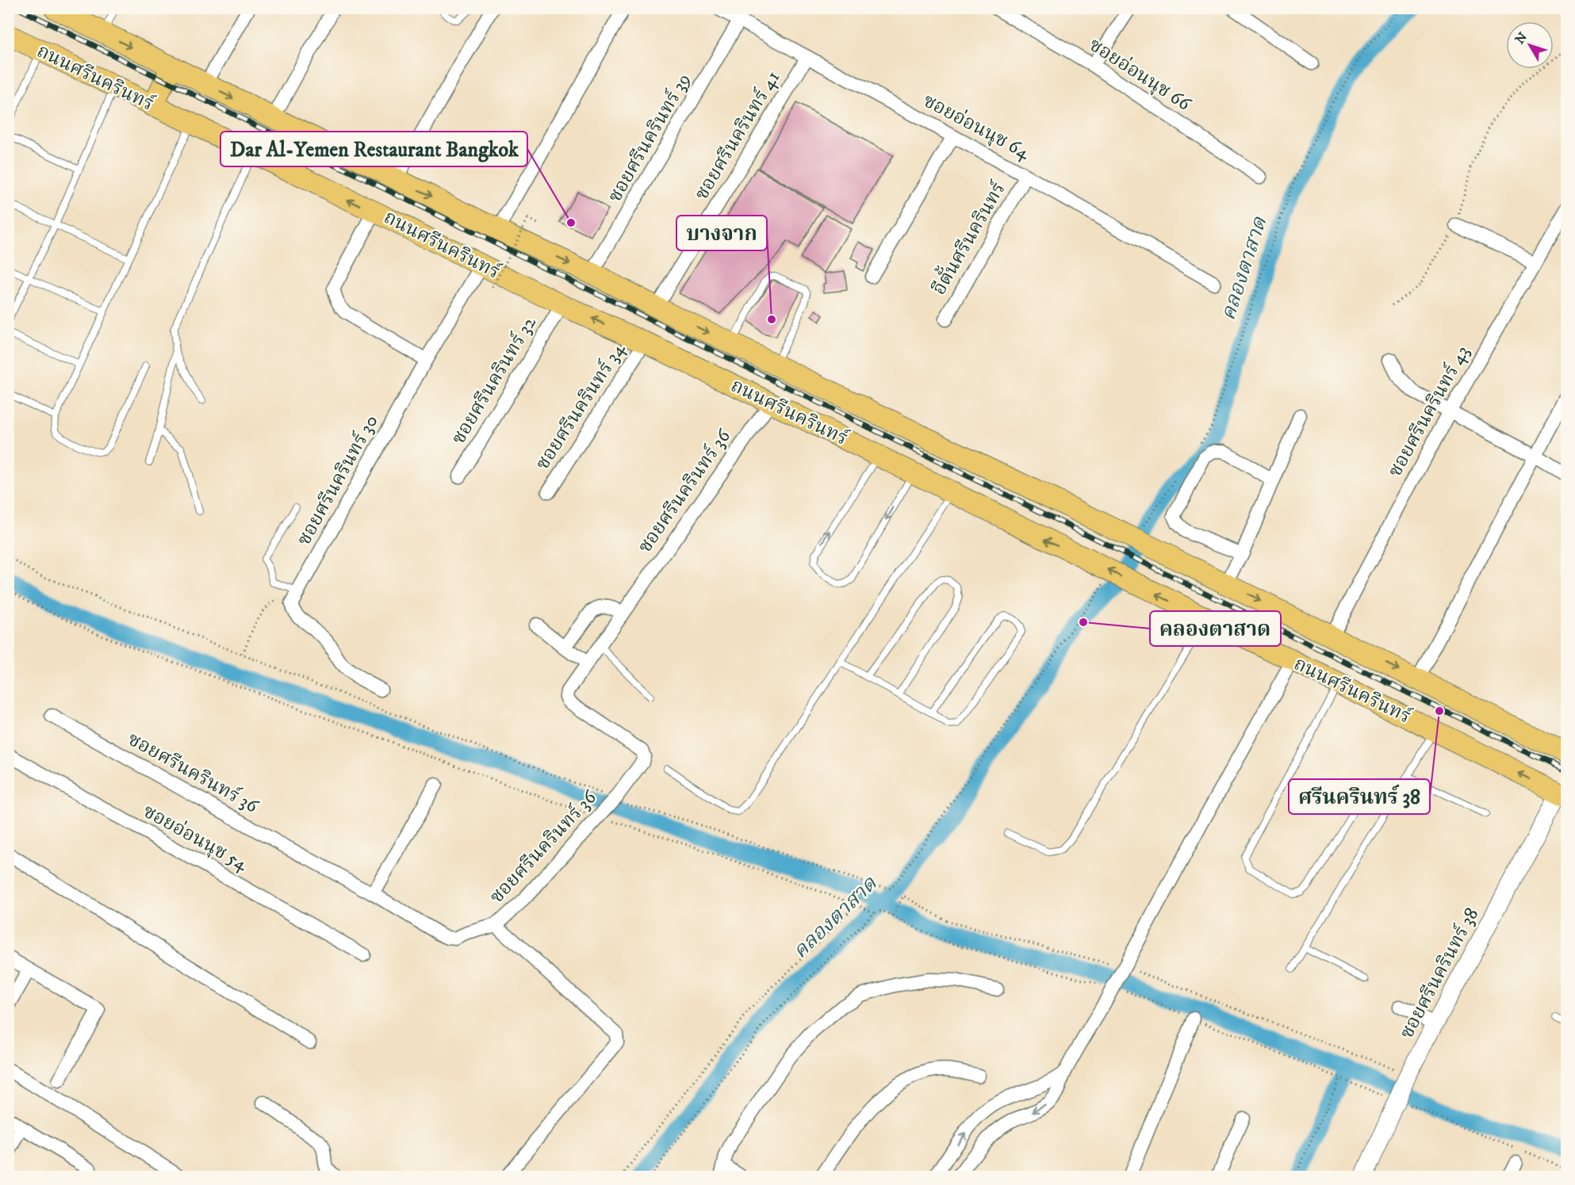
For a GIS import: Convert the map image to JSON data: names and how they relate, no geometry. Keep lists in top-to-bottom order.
{
  "streets": {
    "main road": ["ถนนศรีนครินทร์"],
    "street": [
      "ซอยอ่อนนุช 66",
      "ซอยอ่อนนุช 64",
      "ซอยศรีนครินทร์ 41",
      "ซอยศรีนครินทร์ 39",
      "อีตั้นศรีนครินทร์",
      "ซอยศรีนครินทร์ 32",
      "ซอยศรีนครินทร์ 34",
      "ซอยศรีนครินทร์ 43",
      "ซอยศรีนครินทร์ 30",
      "ซอยศรีนครินทร์ 36",
      "ซอยอ่อนนุช 54",
      "ซอยศรีนครินทร์ 38"
    ]
  },
  "crossings": [
    ["ถนนศรีนครินทร์", "ซอยศรีนครินทร์ 41"],
    ["ถนนศรีนครินทร์", "ซอยศรีนครินทร์ 39"],
    ["ถนนศรีนครินทร์", "ซอยศรีนครินทร์ 32"],
    ["ถนนศรีนครินทร์", "ซอยศรีนครินทร์ 34"],
    ["ถนนศรีนครินทร์", "ซอยศรีนครินทร์ 43"],
    ["ถนนศรีนครินทร์", "ซอยศรีนครินทร์ 30"],
    ["ถนนศรีนครินทร์", "ซอยศรีนครินทร์ 36"],
    ["ถนนศรีนครินทร์", "ซอยศรีนครินทร์ 38"],
    ["ซอยอ่อนนุช 64", "ซอยศรีนครินทร์ 41"],
    ["ซอยอ่อนนุช 64", "ซอยศรีนครินทร์ 39"],
    ["ซอยอ่อนนุช 64", "อีตั้นศรีนครินทร์"]
  ],
  "water": ["คลองตาสาด"],
  "places": [
    "Dar Al-Yemen Restaurant Bangkok",
    "บางจาก",
    "คลองตาสาด",
    "ศรีนครินทร์ 38"
  ],
  "north": "top left"
}
